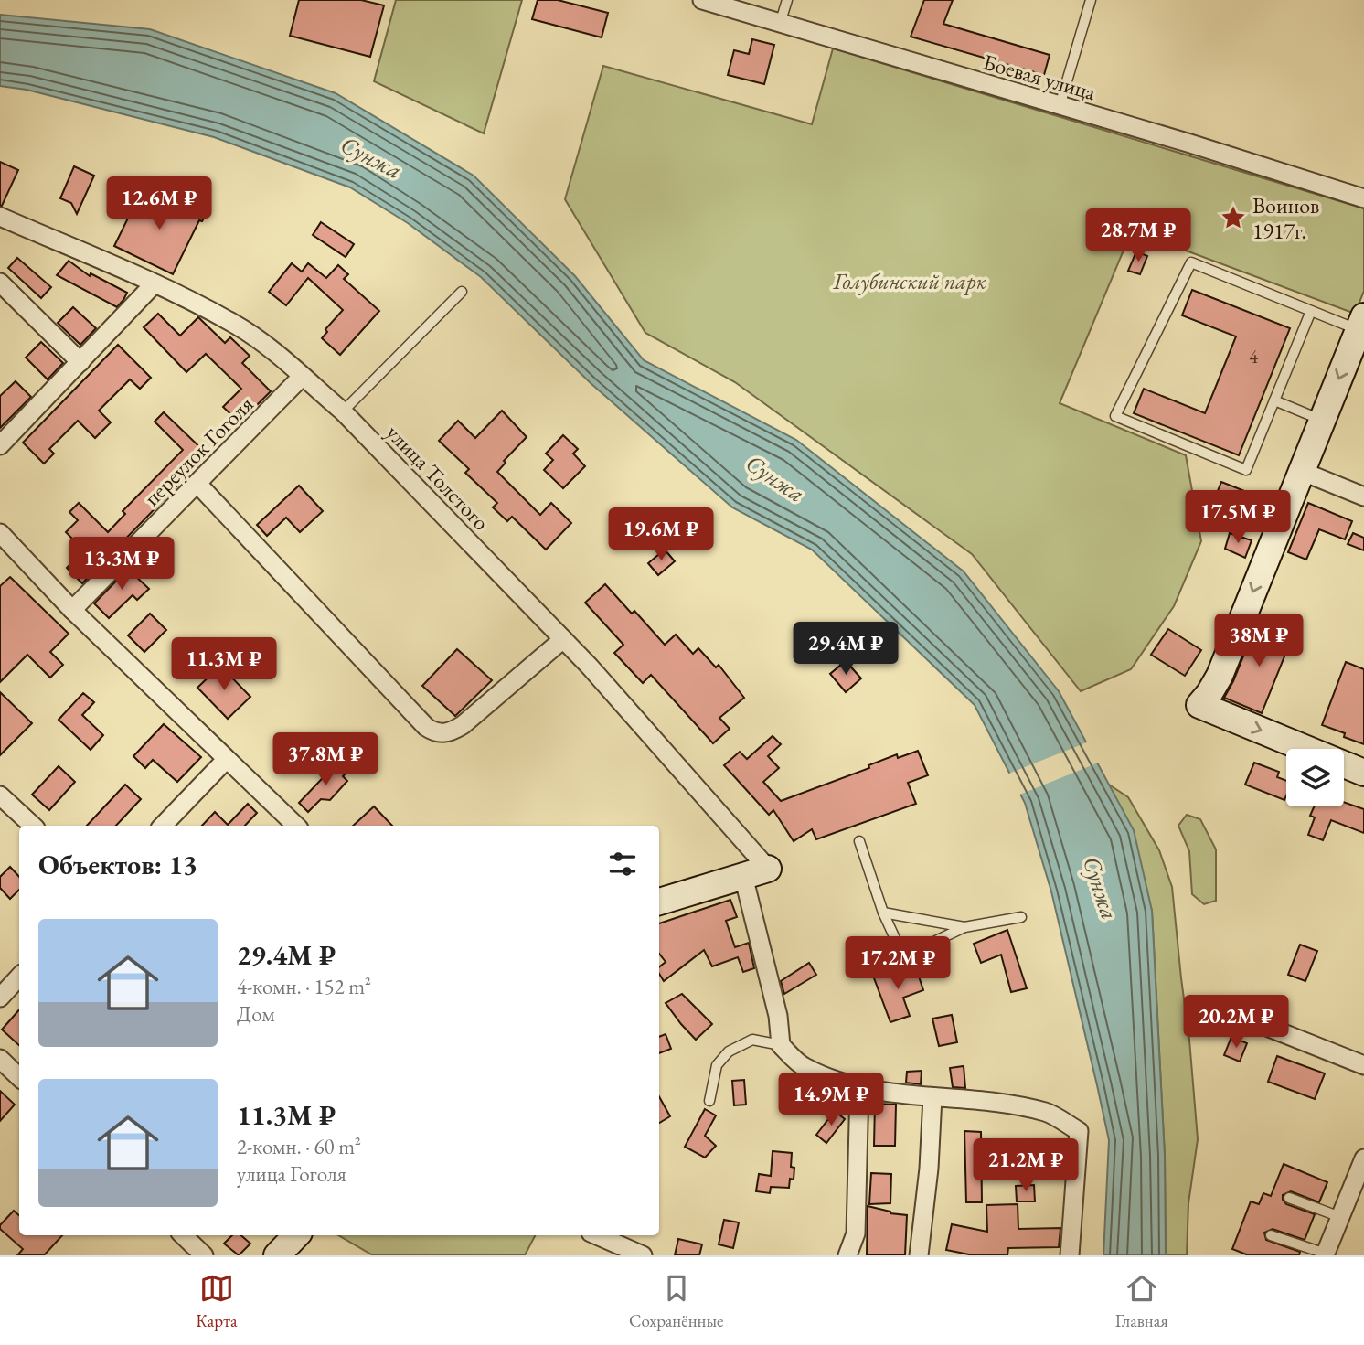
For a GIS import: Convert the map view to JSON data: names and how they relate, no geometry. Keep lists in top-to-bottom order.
{
  "streets": {
    "street": ["Боевая улица", "переулок Гоголя", "улица Толстого"]
  },
  "crossings": [
    ["переулок Гоголя", "улица Толстого"]
  ],
  "water": ["Сунжа"],
  "parks": ["Голубинский парк"],
  "places": {
    "place": ["Воинов 1917г."]
  },
  "house_numbers": ["4"],
  "page": {
    "price": [
      "12.6M ₽",
      "28.7M ₽",
      "17.5M ₽",
      "19.6M ₽",
      "13.3M ₽",
      "38M ₽",
      "29.4M ₽",
      "11.3M ₽",
      "37.8M ₽",
      "17.2M ₽",
      "20.2M ₽",
      "14.9M ₽",
      "21.2M ₽"
    ],
    "heading": "Объектов: 13",
    "list": [
      {
        "name": "29.4M ₽",
        "note": "4-комн. · 152 m² · Дом"
      },
      {
        "name": "11.3M ₽",
        "note": "2-комн. · 60 m² · улица Гоголя"
      }
    ],
    "tabs": ["Карта", "Сохранённые", "Главная"]
  }
}
